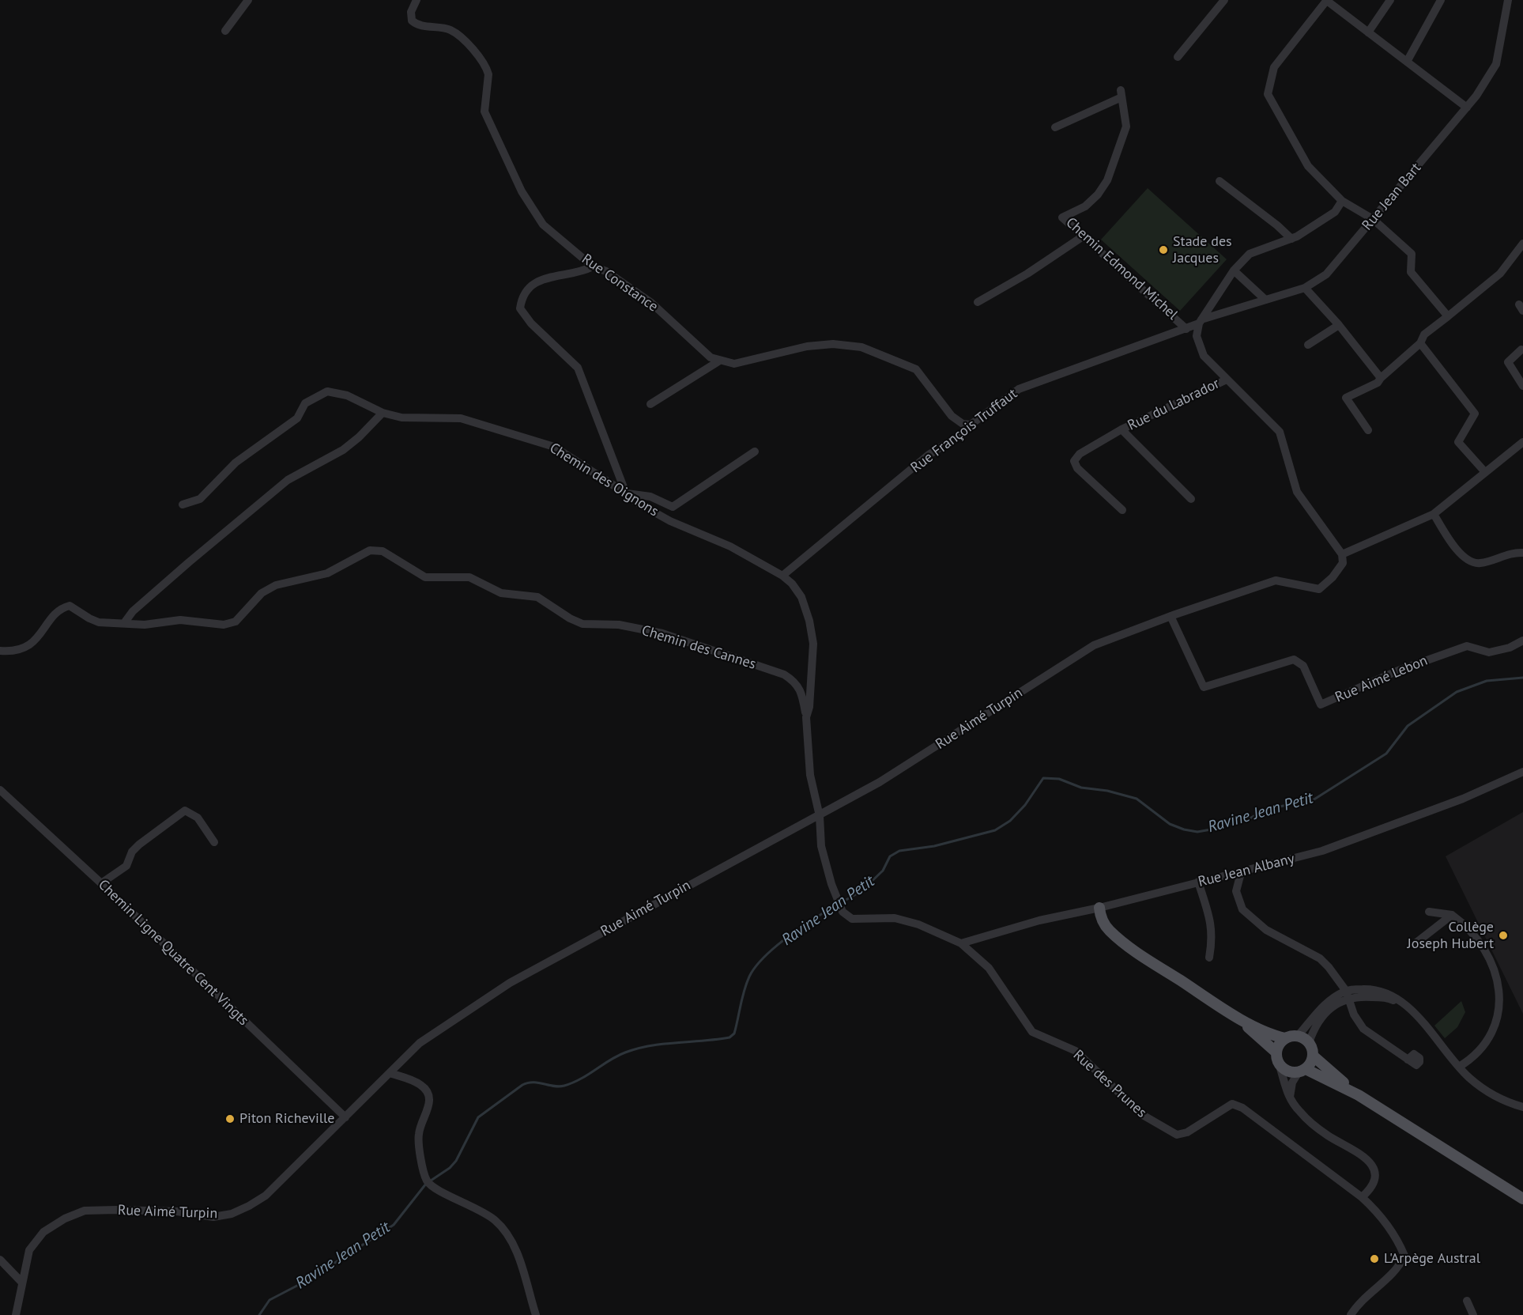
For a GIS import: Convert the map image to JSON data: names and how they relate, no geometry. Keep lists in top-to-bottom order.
{
  "streets": {
    "street": [
      "Rue Jean Bart",
      "Chemin Edmond Michel",
      "Rue Constance",
      "Rue du Labrador",
      "Rue François Truffaut",
      "Chemin des Oignons",
      "Chemin des Cannes",
      "Rue Aimé Lebon",
      "Rue Aimé Turpin",
      "Rue Jean Albany",
      "Chemin Ligne Quatre Cent Vingts",
      "Rue des Prunes"
    ]
  },
  "crossings": [
    ["Rue Jean Bart", "Rue François Truffaut"],
    ["Chemin Edmond Michel", "Rue François Truffaut"],
    ["Rue François Truffaut", "Chemin des Oignons"],
    ["Chemin des Oignons", "Chemin des Cannes"],
    ["Chemin des Oignons", "Rue Aimé Turpin"],
    ["Chemin des Oignons", "Rue des Prunes"],
    ["Rue Aimé Lebon", "Rue Aimé Turpin"],
    ["Rue Aimé Turpin", "Chemin Ligne Quatre Cent Vingts"],
    ["Rue Aimé Turpin", "Rue des Prunes"],
    ["Rue Jean Albany", "Rue des Prunes"]
  ],
  "water": ["Ravine Jean Petit"],
  "places": [
    "Stade des Jacques",
    "Collège Joseph Hubert",
    "Piton Richeville",
    "L'Arpège Austral"
  ]
}
